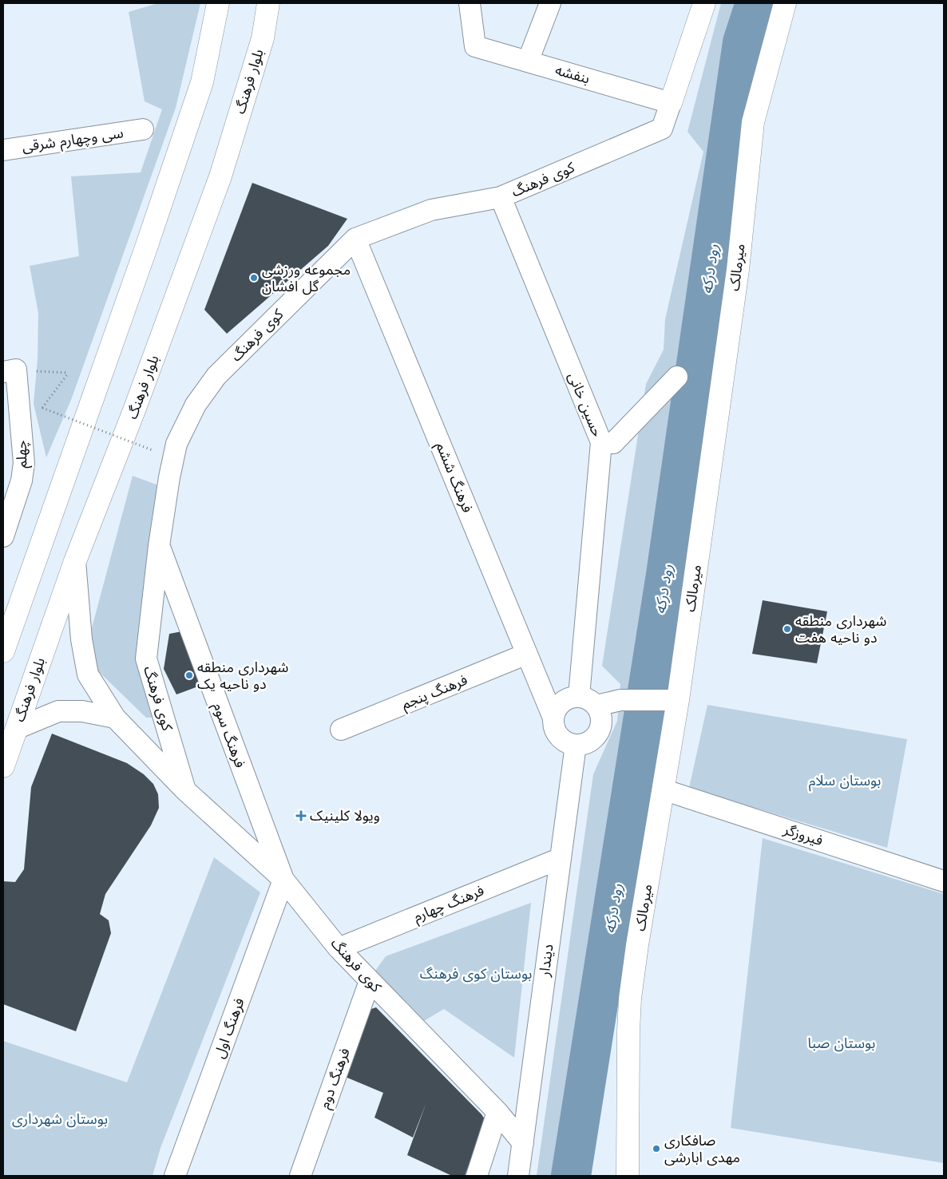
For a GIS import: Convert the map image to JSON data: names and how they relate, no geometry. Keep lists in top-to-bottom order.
{
  "streets": {
    "main road": ["بلوار فرهنگ", "میرمالک"],
    "street": [
      "بنفشه",
      "سی وچهارم شرقی",
      "کوی فرهنگ",
      "حسین خانی",
      "چهلم",
      "فرهنگ ششم",
      "فرهنگ پنجم",
      "فرهنگ سوم",
      "فیروزگر",
      "فرهنگ چهارم",
      "دیندار",
      "فرهنگ اول",
      "فرهنگ دوم"
    ]
  },
  "crossings": [
    ["بنفشه", "کوی فرهنگ"],
    ["بلوار فرهنگ", "کوی فرهنگ"],
    ["کوی فرهنگ", "حسین خانی"],
    ["کوی فرهنگ", "فرهنگ ششم"],
    ["کوی فرهنگ", "فرهنگ سوم"],
    ["کوی فرهنگ", "فرهنگ چهارم"],
    ["کوی فرهنگ", "دیندار"],
    ["کوی فرهنگ", "فرهنگ اول"],
    ["کوی فرهنگ", "فرهنگ دوم"],
    ["میرمالک", "فیروزگر"],
    ["حسین خانی", "فرهنگ ششم"],
    ["حسین خانی", "دیندار"],
    ["فرهنگ ششم", "فرهنگ پنجم"],
    ["فرهنگ ششم", "دیندار"],
    ["فرهنگ سوم", "فرهنگ اول"],
    ["فرهنگ چهارم", "دیندار"]
  ],
  "water": ["رود درکه"],
  "parks": [
    "بوستان سلام",
    "بوستان کوی فرهنگ",
    "بوستان صبا",
    "بوستان شهرداری"
  ],
  "places": {
    "other": [
      "مجموعه ورزشی گل افشان",
      "شهرداری منطقه دو ناحیه هفت",
      "شهرداری منطقه دو ناحیه یک",
      "صافکاری مهدی ابارشی"
    ],
    "health": ["ویولا کلینیک"]
  }
}
